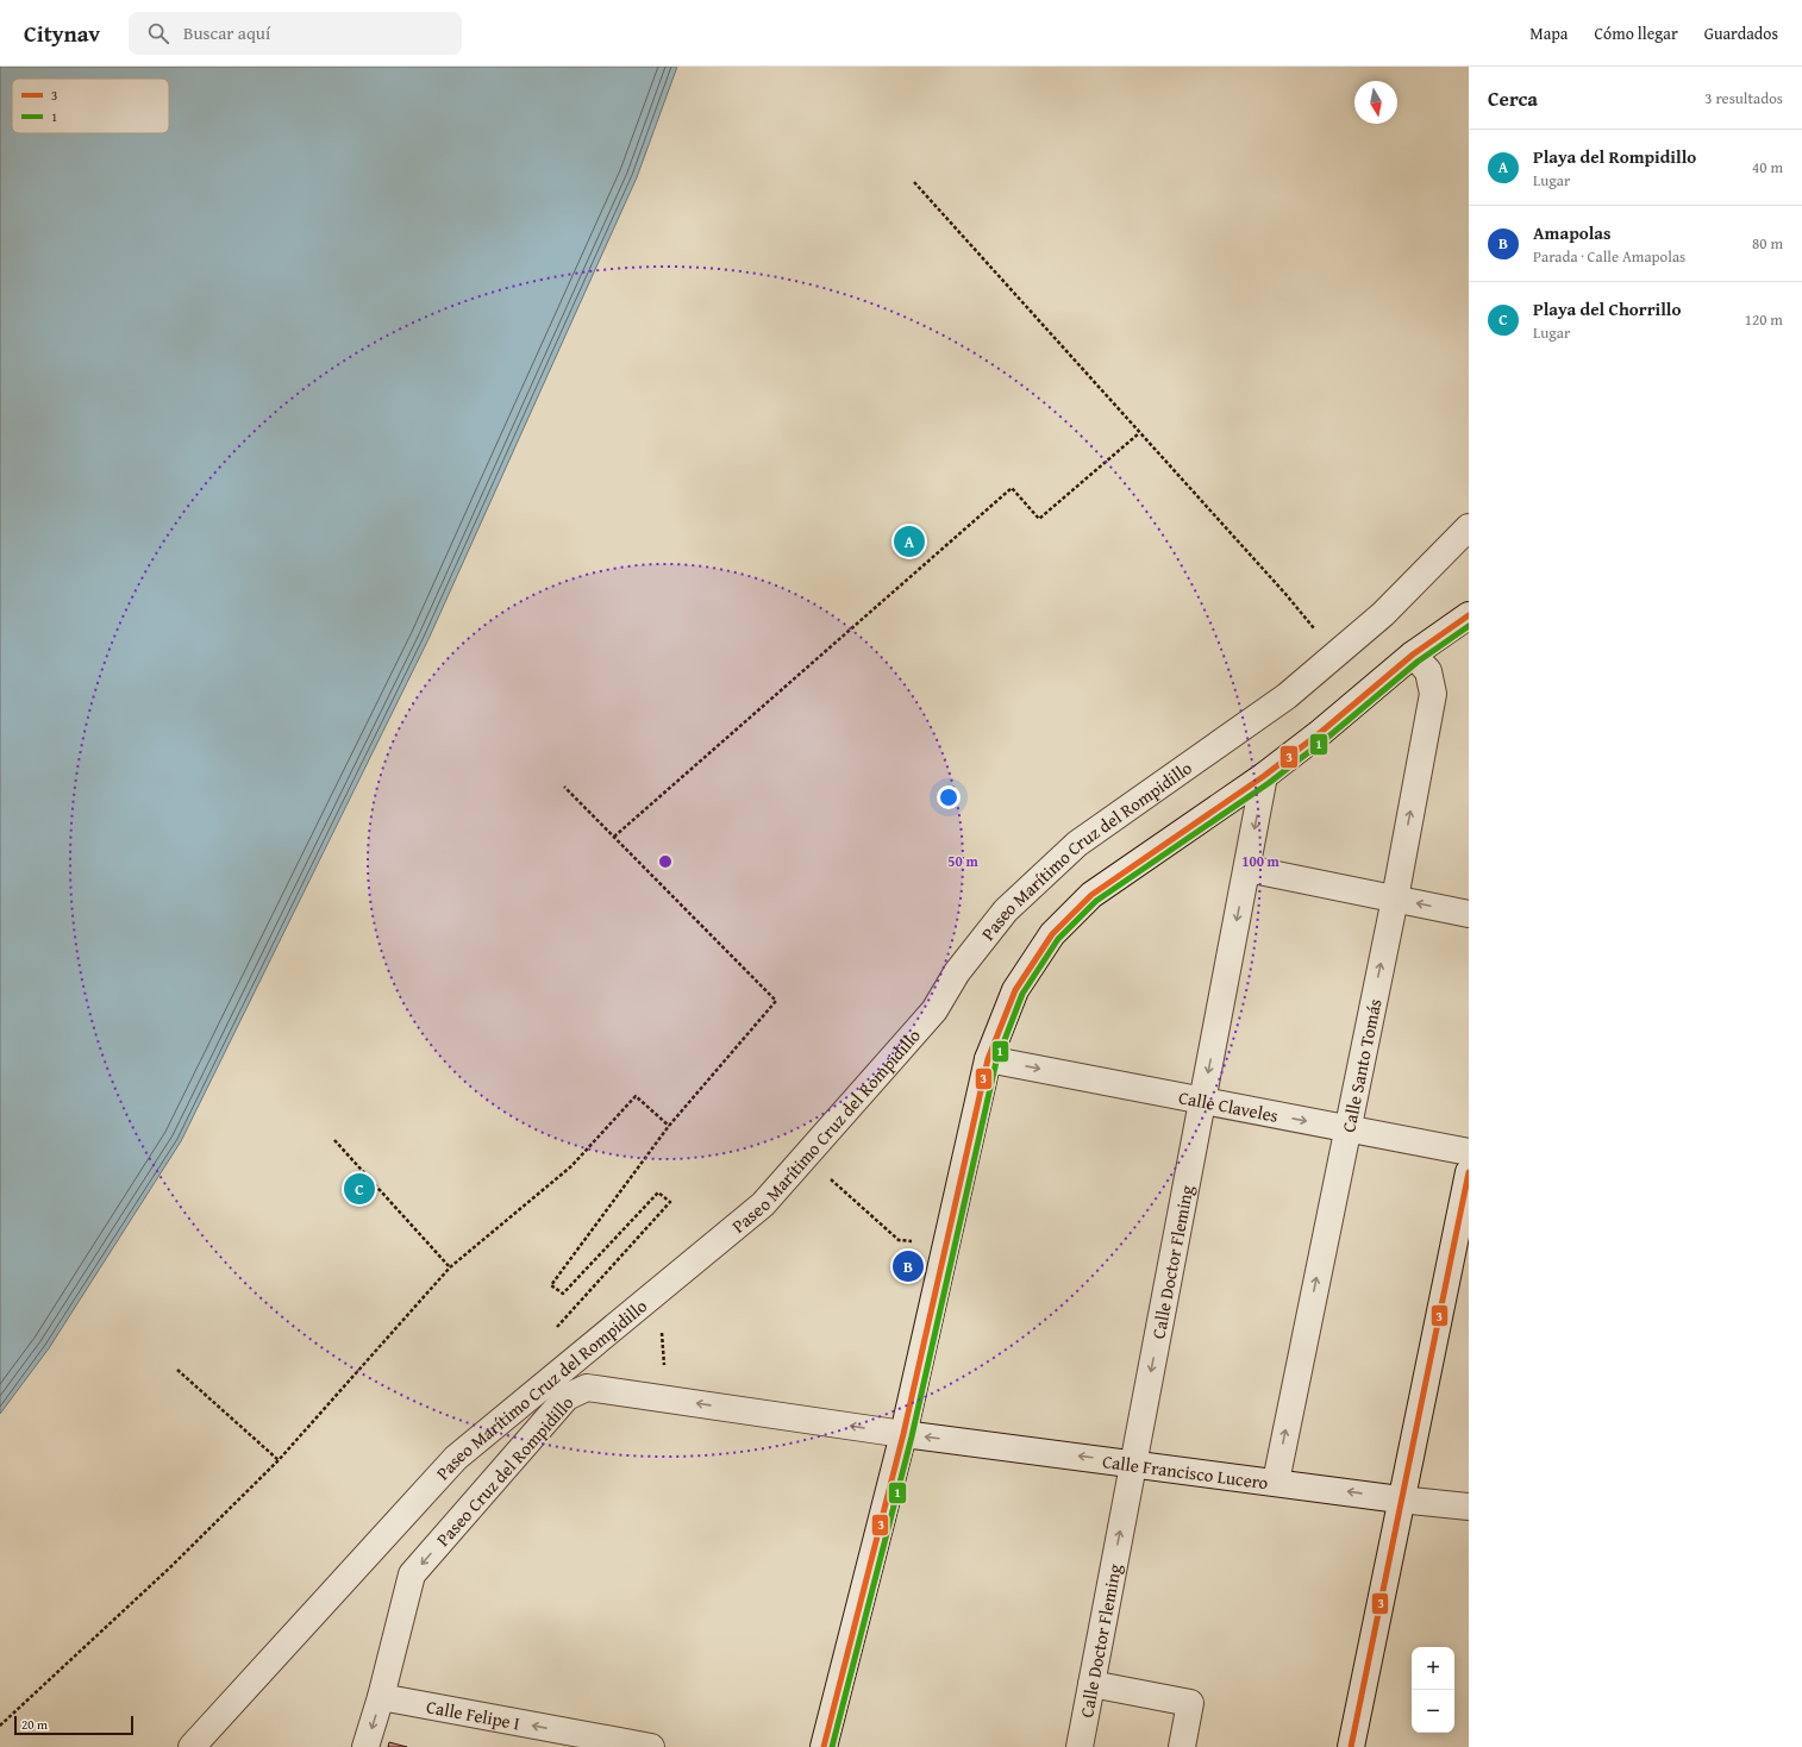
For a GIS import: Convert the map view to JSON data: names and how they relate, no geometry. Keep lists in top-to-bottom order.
{
  "streets": {
    "street": [
      "Paseo Marítimo Cruz del Rompidillo",
      "Calle Santo Tomás",
      "Calle Claveles",
      "Calle Doctor Fleming",
      "Calle Francisco Lucero",
      "Paseo Cruz del Rompidillo",
      "Calle Felipe I"
    ]
  },
  "crossings": [
    ["Calle Santo Tomás", "Calle Claveles"],
    ["Calle Santo Tomás", "Calle Francisco Lucero"],
    ["Calle Claveles", "Calle Doctor Fleming"],
    ["Calle Doctor Fleming", "Calle Francisco Lucero"],
    ["Calle Francisco Lucero", "Paseo Cruz del Rompidillo"],
    ["Paseo Cruz del Rompidillo", "Calle Felipe I"]
  ],
  "one_way": ["Calle Francisco Lucero", "Paseo Cruz del Rompidillo", "Calle Felipe I"],
  "lines": ["transit line 3", "transit line 1"],
  "legend": ["3", "1"],
  "scale_bar": "20 m",
  "north": "bottom",
  "page": {
    "header": "Citynav",
    "search": "Buscar aquí",
    "nav": ["Mapa", "Cómo llegar", "Guardados"],
    "heading": ["Cerca", "3 resultados"],
    "list": [
      {
        "mark": "A",
        "name": "Playa del Rompidillo",
        "note": "Lugar",
        "value": "40 m"
      },
      {
        "mark": "B",
        "name": "Amapolas",
        "note": "Parada · Calle Amapolas",
        "value": "80 m"
      },
      {
        "mark": "C",
        "name": "Playa del Chorrillo",
        "note": "Lugar",
        "value": "120 m"
      }
    ],
    "pins": ["A", "C", "B"],
    "map_buttons": ["+", "−"],
    "scale": "20 m"
  },
  "rings": ["50 m", "100 m"]
}
